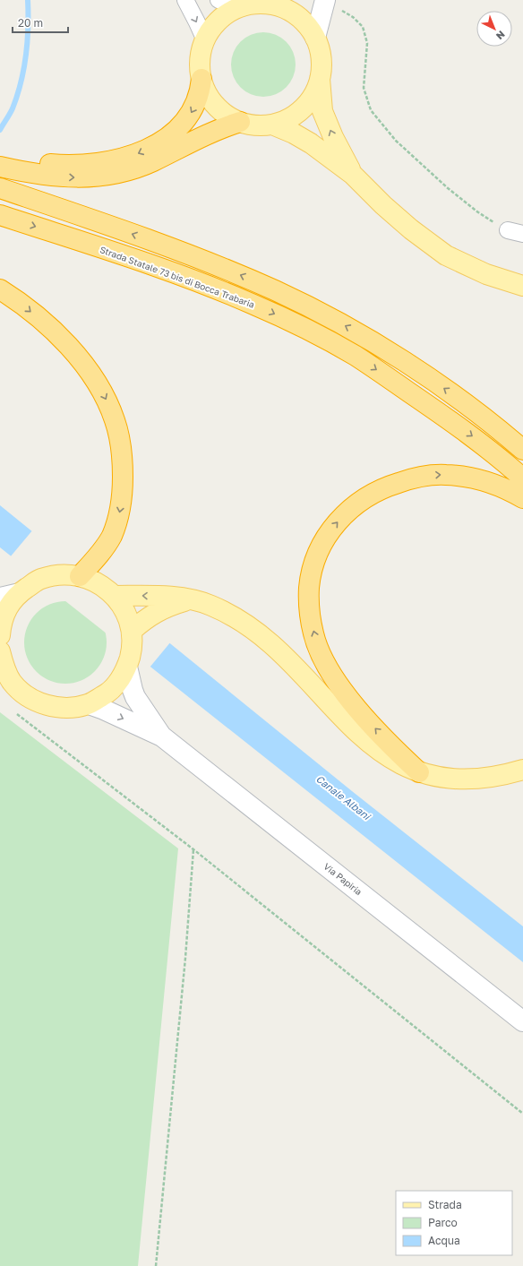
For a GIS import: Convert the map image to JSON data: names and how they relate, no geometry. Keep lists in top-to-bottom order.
{
  "streets": {
    "highway": ["Strada Statale 73 bis di Bocca Trabaria"],
    "main road": ["Via Papiria"]
  },
  "water": ["Canale Albani"],
  "legend": ["Strada", "Parco", "Acqua"],
  "scale_bar": "20 m",
  "north": "bottom right"
}
